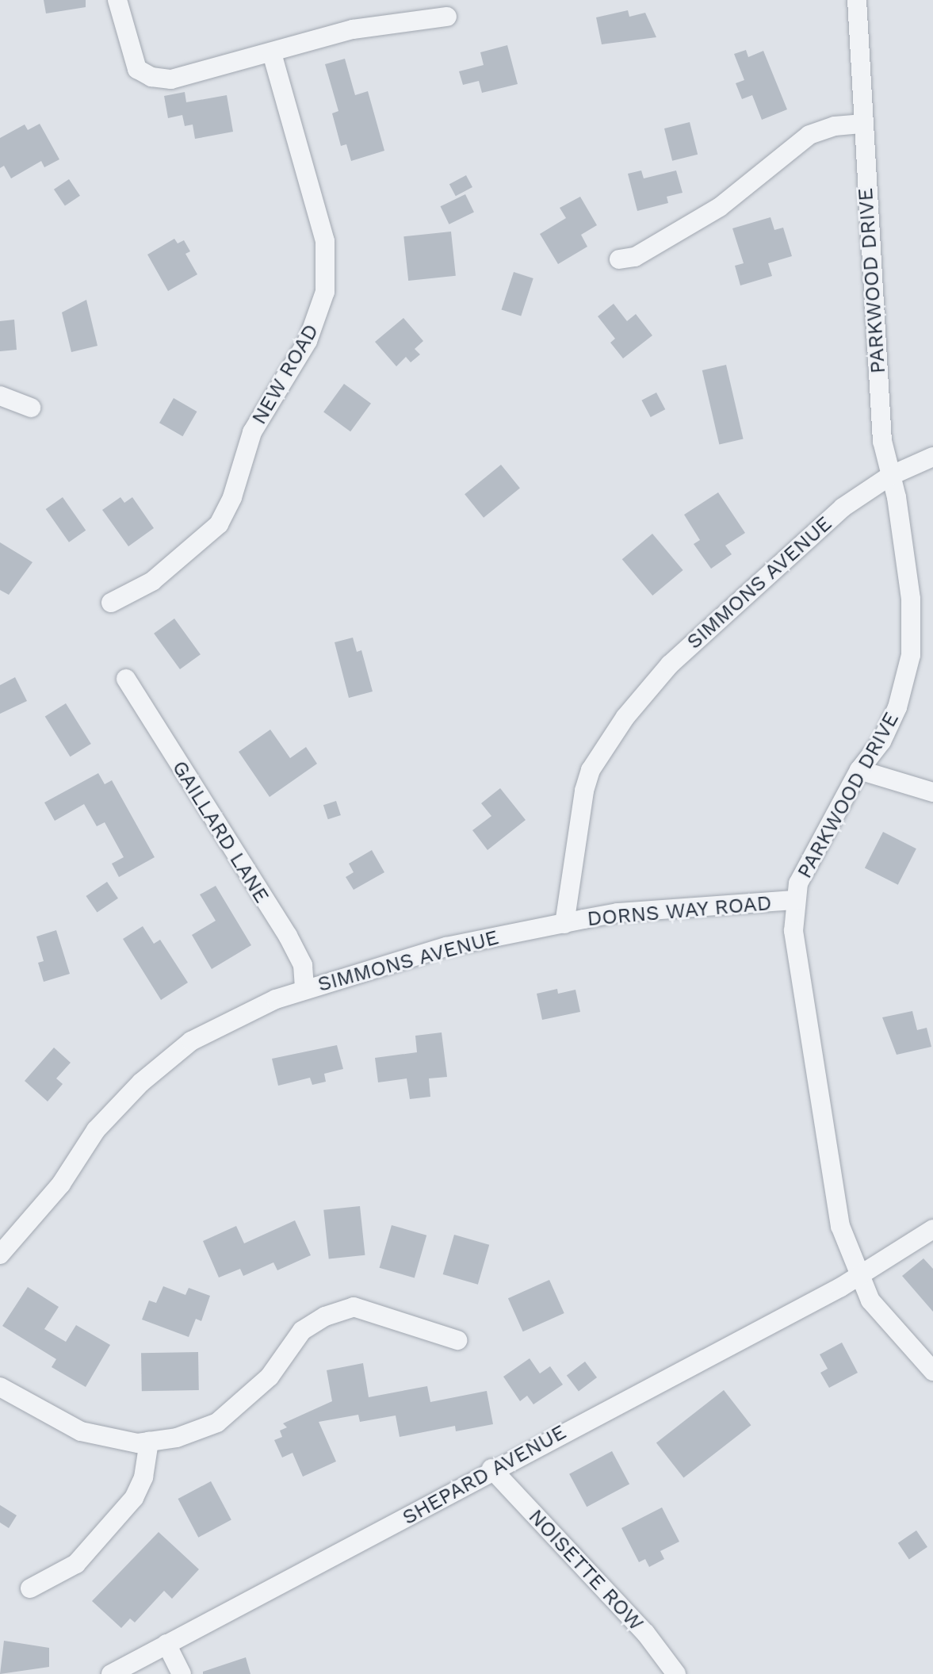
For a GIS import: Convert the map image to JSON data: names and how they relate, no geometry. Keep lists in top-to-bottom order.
{
  "streets": {
    "street": [
      "PARKWOOD DRIVE",
      "NEW ROAD",
      "SIMMONS AVENUE",
      "GAILLARD LANE",
      "DORNS WAY ROAD",
      "SHEPARD AVENUE",
      "NOISETTE ROW"
    ]
  },
  "crossings": [
    ["PARKWOOD DRIVE", "SIMMONS AVENUE"],
    ["PARKWOOD DRIVE", "DORNS WAY ROAD"],
    ["PARKWOOD DRIVE", "SHEPARD AVENUE"],
    ["SIMMONS AVENUE", "GAILLARD LANE"],
    ["SIMMONS AVENUE", "DORNS WAY ROAD"],
    ["SHEPARD AVENUE", "NOISETTE ROW"]
  ]
}
